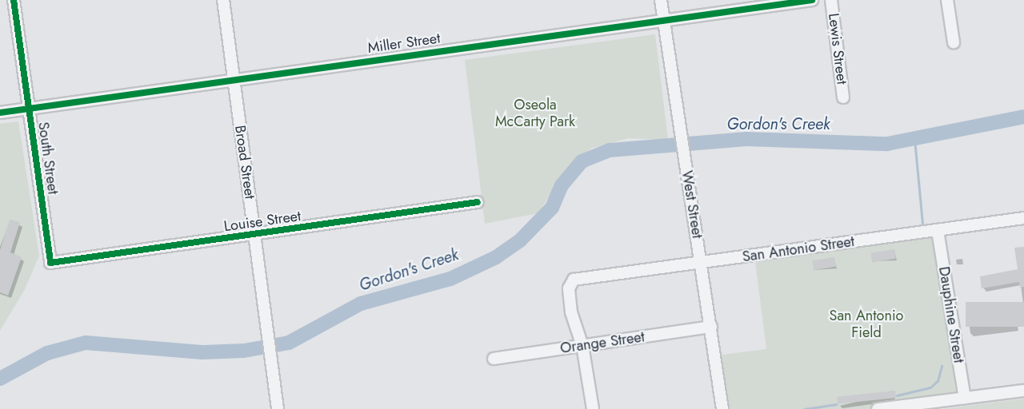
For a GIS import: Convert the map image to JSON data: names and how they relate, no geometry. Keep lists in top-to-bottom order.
{
  "streets": {
    "street": [
      "Miller Street",
      "Lewis Street",
      "South Street",
      "Broad Street",
      "West Street",
      "Louise Street",
      "San Antonio Street",
      "Dauphine Street",
      "Orange Street"
    ]
  },
  "crossings": [
    ["Miller Street", "South Street"],
    ["Miller Street", "Broad Street"],
    ["Miller Street", "West Street"],
    ["South Street", "Louise Street"],
    ["Broad Street", "Louise Street"],
    ["West Street", "San Antonio Street"],
    ["West Street", "Orange Street"],
    ["San Antonio Street", "Dauphine Street"],
    ["San Antonio Street", "Orange Street"]
  ],
  "water": ["Gordon's Creek"],
  "parks": ["Oseola McCarty Park", "San Antonio Field"]
}
